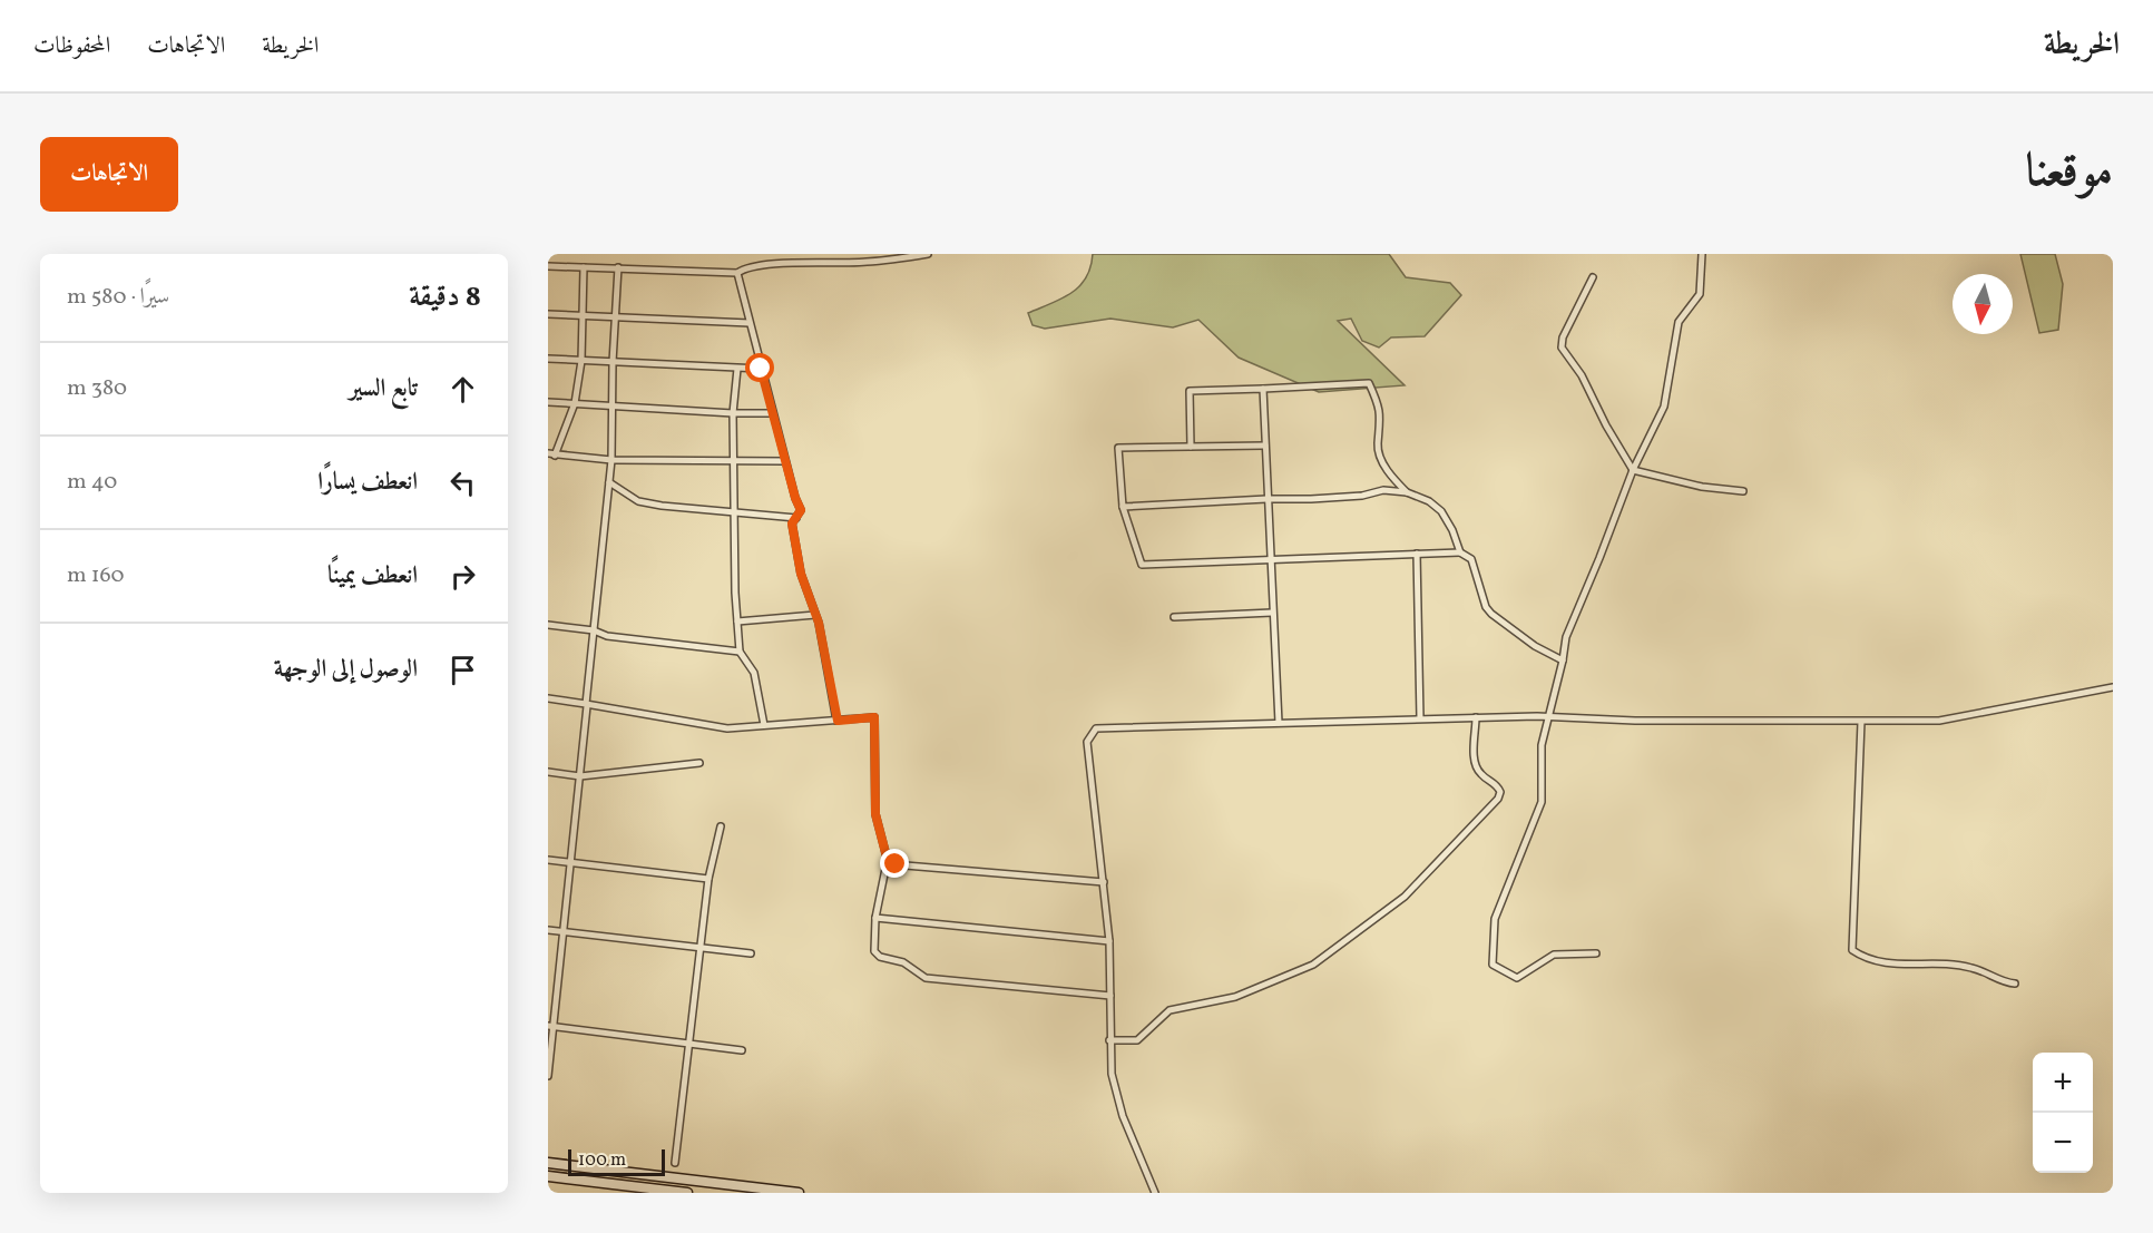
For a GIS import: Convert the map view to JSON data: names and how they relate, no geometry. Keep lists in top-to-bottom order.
{
  "scale_bar": "100 m",
  "north": "bottom",
  "page": {
    "header": "الخريطة",
    "nav": ["الخريطة", "الاتجاهات", "المحفوظات"],
    "title": "موقعنا",
    "buttons": "الاتجاهات",
    "heading": ["8 دقيقة", "سيرًا · 580 m"],
    "list": [
      ["تابع السير", "380 m"],
      ["انعطف يسارًا", "40 m"],
      ["انعطف يمينًا", "160 m"],
      "الوصول إلى الوجهة"
    ],
    "map_buttons": ["+", "−"],
    "scale": "100 m"
  }
}
